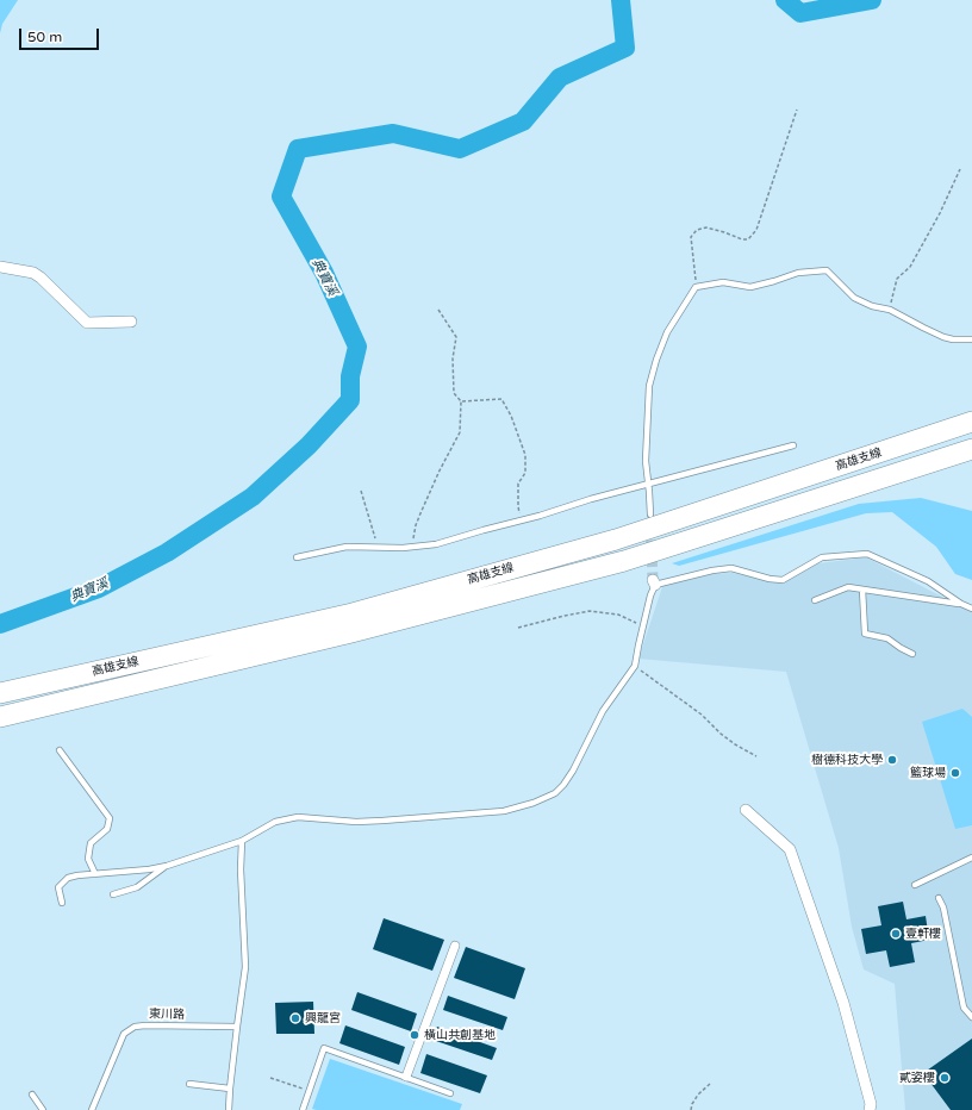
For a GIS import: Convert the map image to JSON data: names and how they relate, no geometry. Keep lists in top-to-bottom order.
{
  "streets": {
    "highway": ["高雄支線"],
    "lane": ["東川路"]
  },
  "water": ["典寶溪"],
  "places": [
    "樹德科技大學",
    "籃球場",
    "壹軒樓",
    "興龍宮",
    "橫山共創基地",
    "貳姿樓"
  ],
  "scale_bar": "50 m"
}
